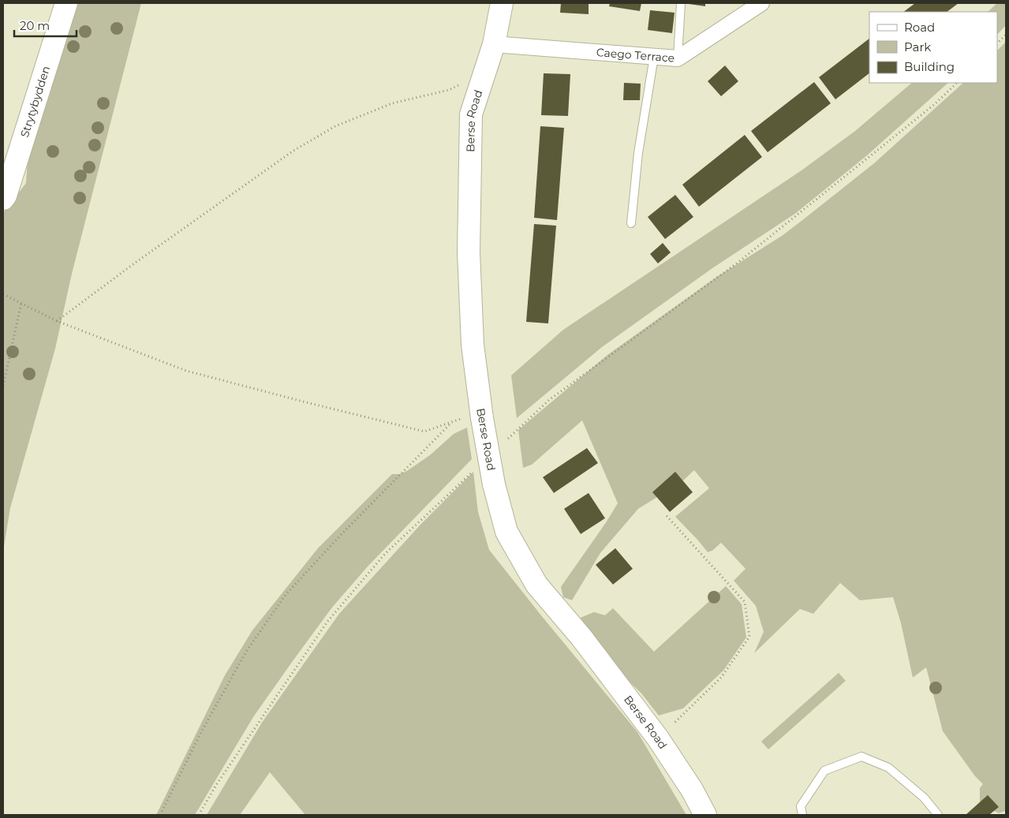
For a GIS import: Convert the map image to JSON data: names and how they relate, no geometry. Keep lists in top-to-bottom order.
{
  "streets": {
    "main road": ["Strytybydden", "Berse Road"],
    "street": ["Caego Terrace"]
  },
  "crossings": [
    ["Caego Terrace", "Berse Road"]
  ],
  "legend": ["Road", "Park", "Building"],
  "scale_bar": "20 m"
}
